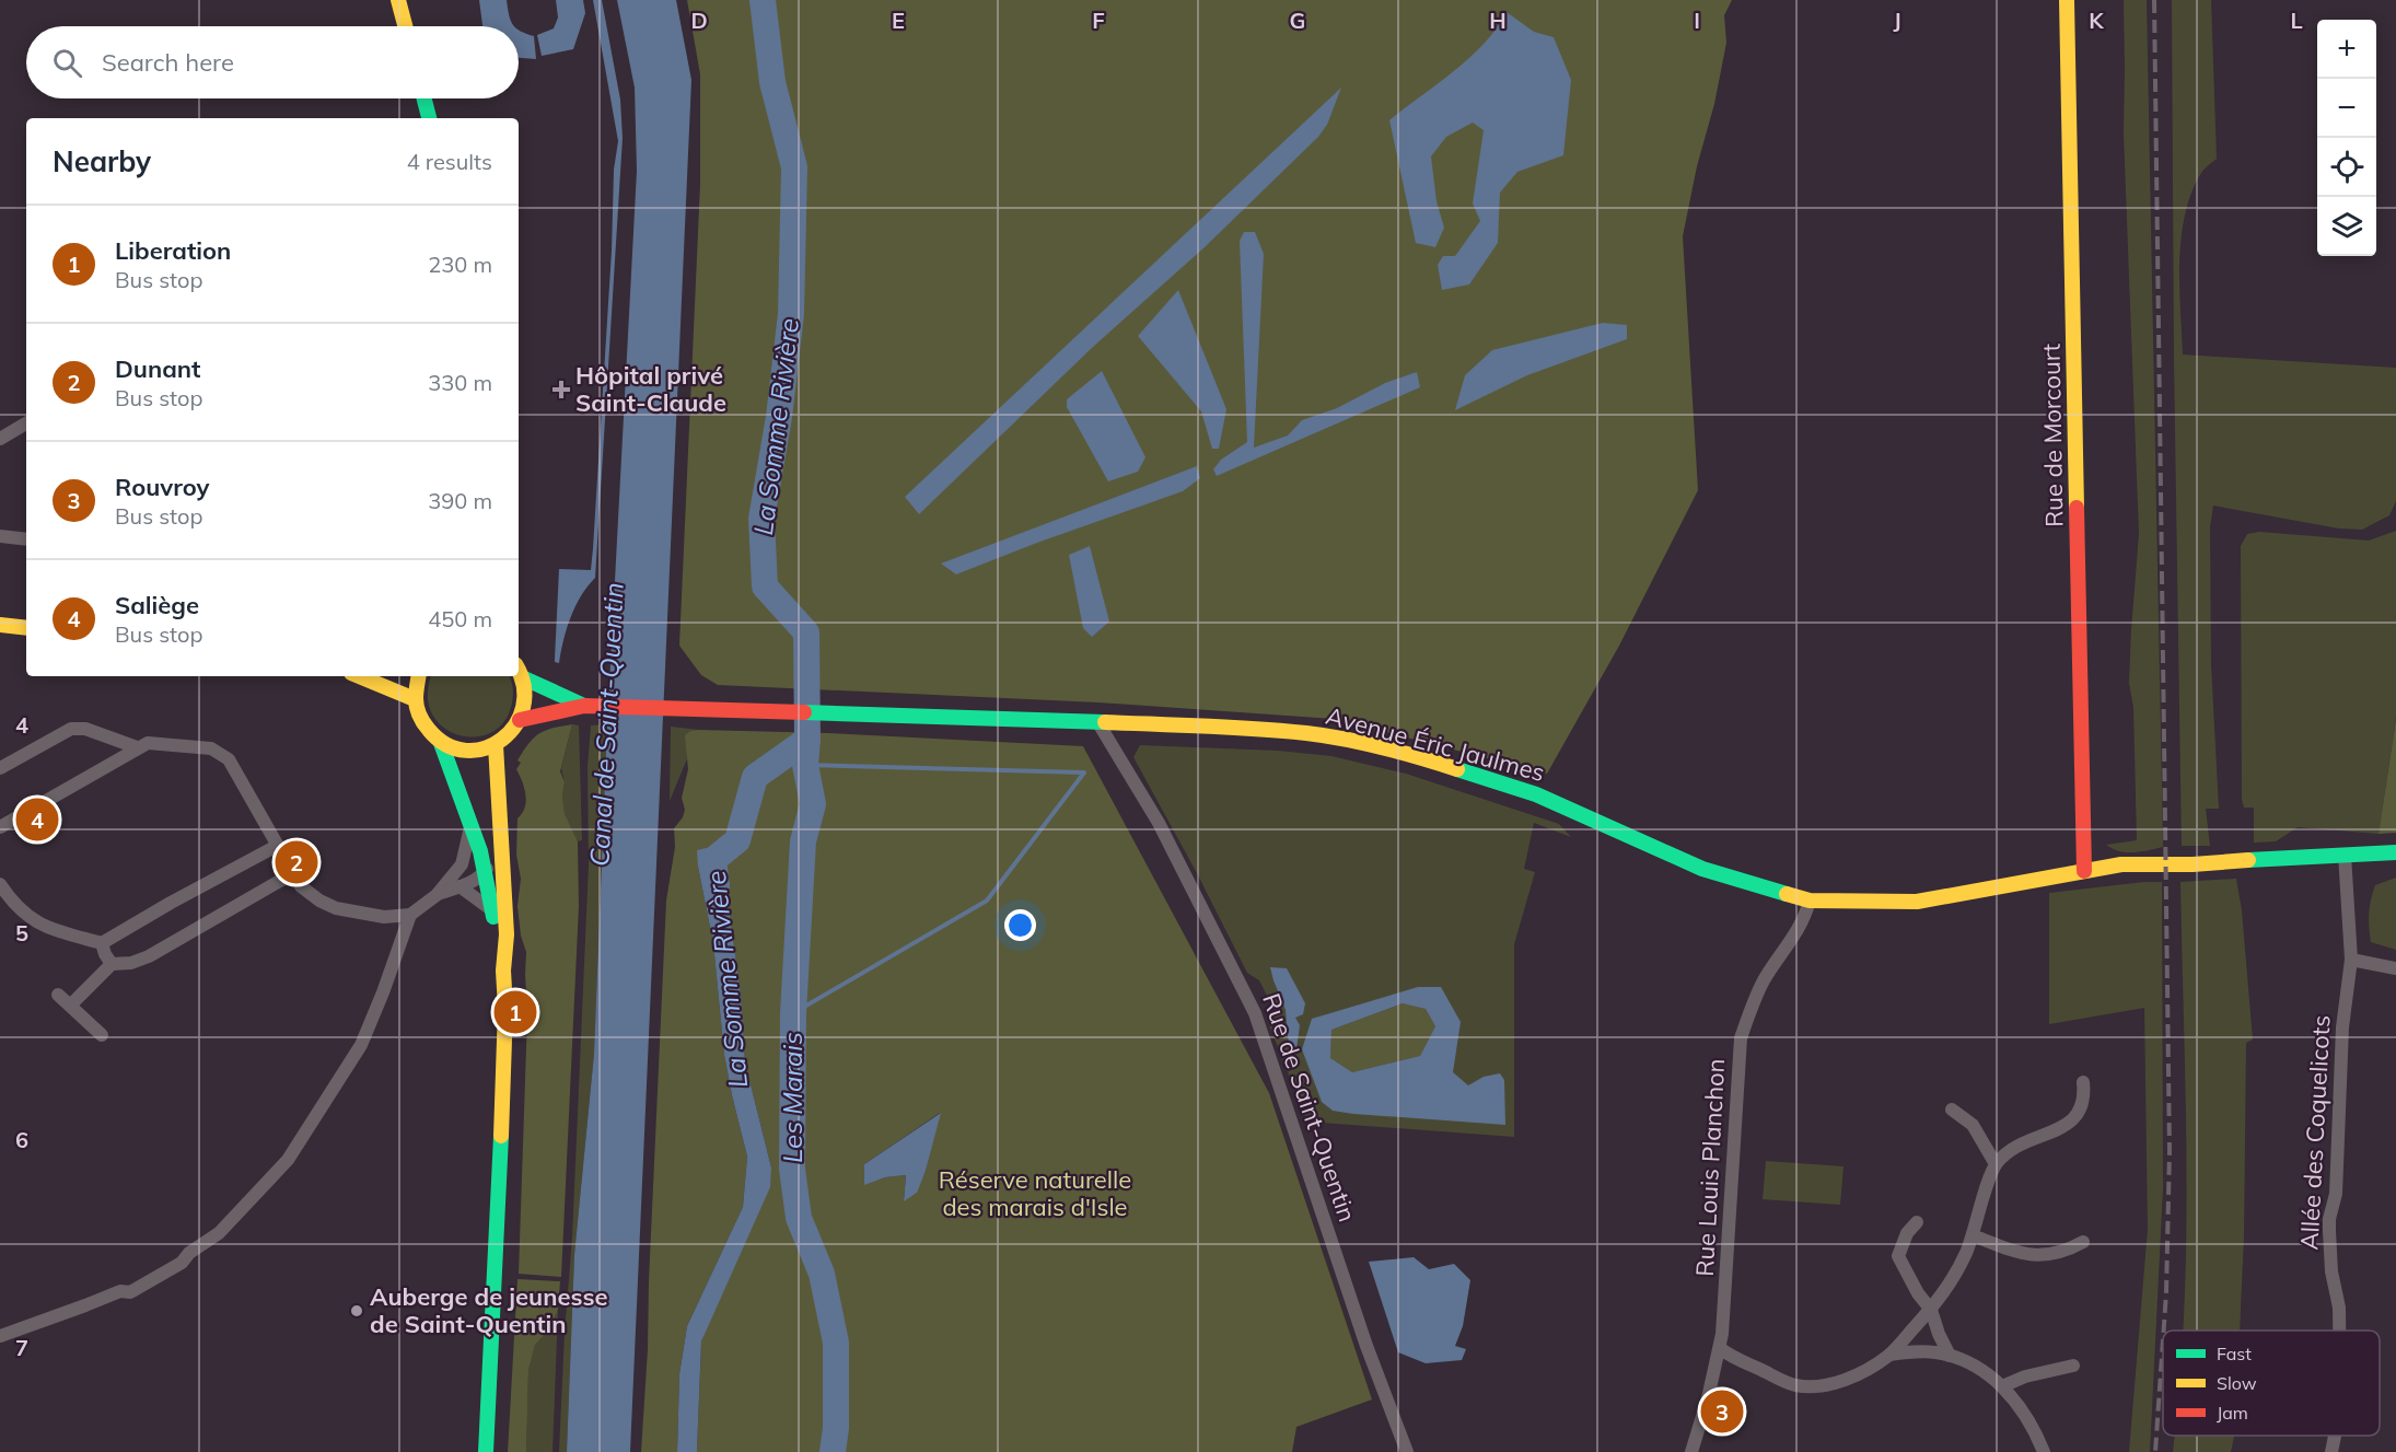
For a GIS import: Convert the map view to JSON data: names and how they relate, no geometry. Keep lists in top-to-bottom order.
{
  "streets": {
    "main road": ["Rue de Morcourt", "Avenue Éric Jaulmes"],
    "street": ["Rue de Saint-Quentin", "Allée des Coquelicots", "Rue Louis Planchon"]
  },
  "crossings": [
    ["Rue de Morcourt", "Avenue Éric Jaulmes"],
    ["Avenue Éric Jaulmes", "Rue de Saint-Quentin"],
    ["Avenue Éric Jaulmes", "Allée des Coquelicots"],
    ["Avenue Éric Jaulmes", "Rue Louis Planchon"]
  ],
  "water": ["La Somme Rivière", "Canal de Saint-Quentin", "Les Marais"],
  "parks": ["Réserve naturelle des marais d'Isle"],
  "places": {
    "health": ["Hôpital privé Saint-Claude"],
    "other": ["Auberge de jeunesse de Saint-Quentin"]
  },
  "legend": ["Fast", "Slow", "Jam"],
  "page": {
    "map_buttons": ["+", "−"],
    "search": "Search here",
    "heading": ["Nearby", "4 results"],
    "list": [
      {
        "mark": "1",
        "name": "Liberation",
        "note": "Bus stop",
        "value": "230 m"
      },
      {
        "mark": "2",
        "name": "Dunant",
        "note": "Bus stop",
        "value": "330 m"
      },
      {
        "mark": "3",
        "name": "Rouvroy",
        "note": "Bus stop",
        "value": "390 m"
      },
      {
        "mark": "4",
        "name": "Saliège",
        "note": "Bus stop",
        "value": "450 m"
      }
    ],
    "pins": [
      "4",
      "2",
      "1",
      "3"
    ]
  },
  "grid": {
    "columns": [
      "D",
      "E",
      "F",
      "G",
      "H",
      "I",
      "J",
      "K",
      "L"
    ],
    "rows": [
      "4",
      "5",
      "6",
      "7"
    ]
  }
}
